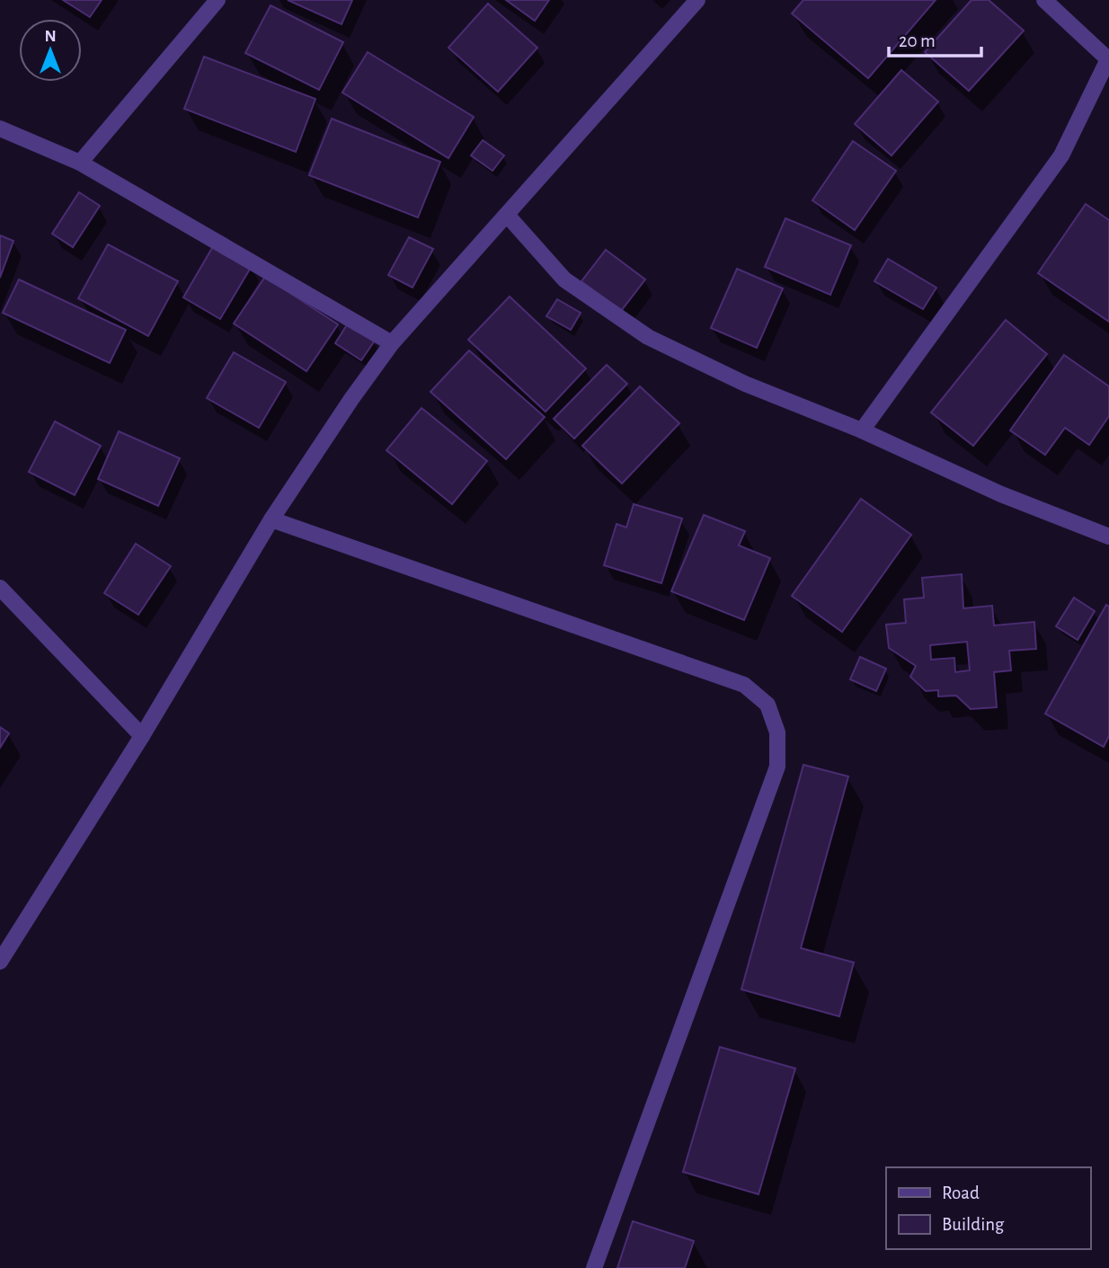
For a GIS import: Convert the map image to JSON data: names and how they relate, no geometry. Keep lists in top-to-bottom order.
{
  "legend": ["Road", "Building"],
  "scale_bar": "20 m",
  "north": "top"
}
